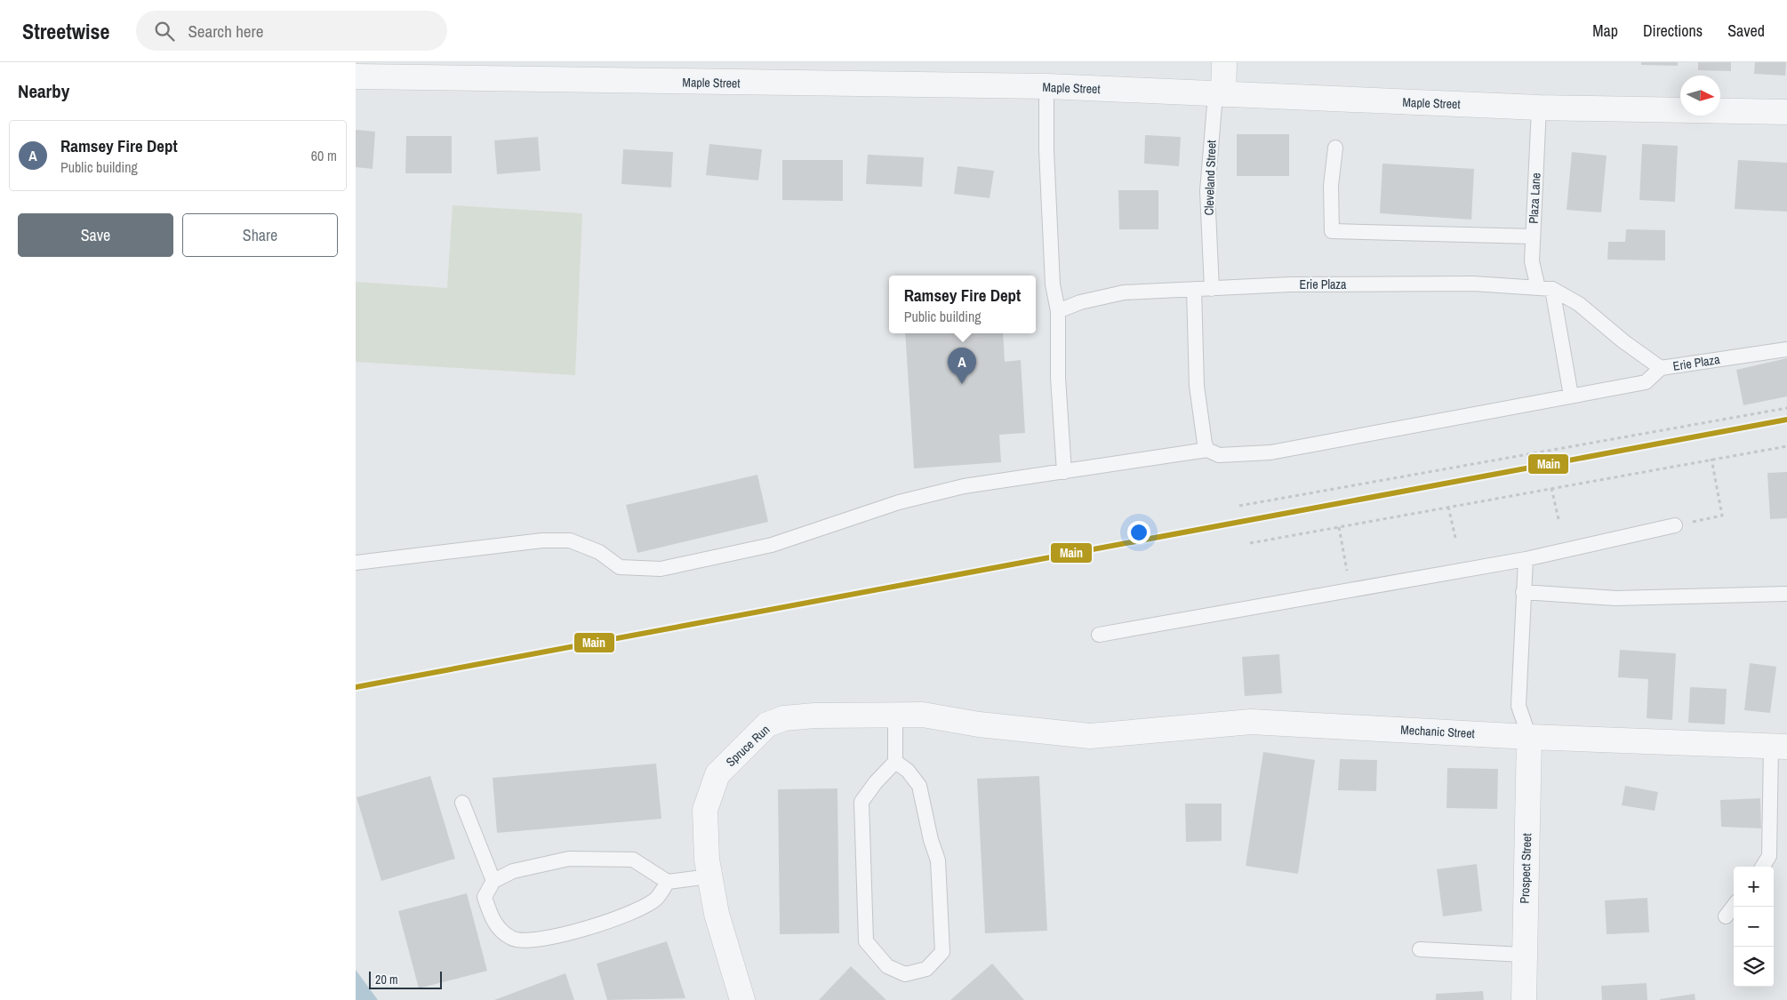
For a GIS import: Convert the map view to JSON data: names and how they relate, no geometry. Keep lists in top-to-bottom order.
{
  "streets": {
    "street": [
      "Maple Street",
      "Cleveland Street",
      "Mechanic Street",
      "Spruce Run",
      "Prospect Street"
    ],
    "lane": ["Plaza Lane", "Erie Plaza"]
  },
  "crossings": [
    ["Maple Street", "Cleveland Street"],
    ["Maple Street", "Plaza Lane"],
    ["Cleveland Street", "Erie Plaza"],
    ["Plaza Lane", "Erie Plaza"],
    ["Mechanic Street", "Spruce Run"],
    ["Mechanic Street", "Prospect Street"]
  ],
  "lines": ["transit line Main"],
  "scale_bar": "20 m",
  "north": "right",
  "page": {
    "header": "Streetwise",
    "search": "Search here",
    "nav": ["Map", "Directions", "Saved"],
    "heading": "Nearby",
    "list": [
      {
        "mark": "A",
        "name": "Ramsey Fire Dept",
        "note": "Public building",
        "value": "60 m"
      }
    ],
    "buttons": ["Save", "Share"],
    "popup": ["Ramsey Fire Dept", "Public building"],
    "pins": "A",
    "map_buttons": ["+", "−"],
    "scale": "20 m"
  }
}
